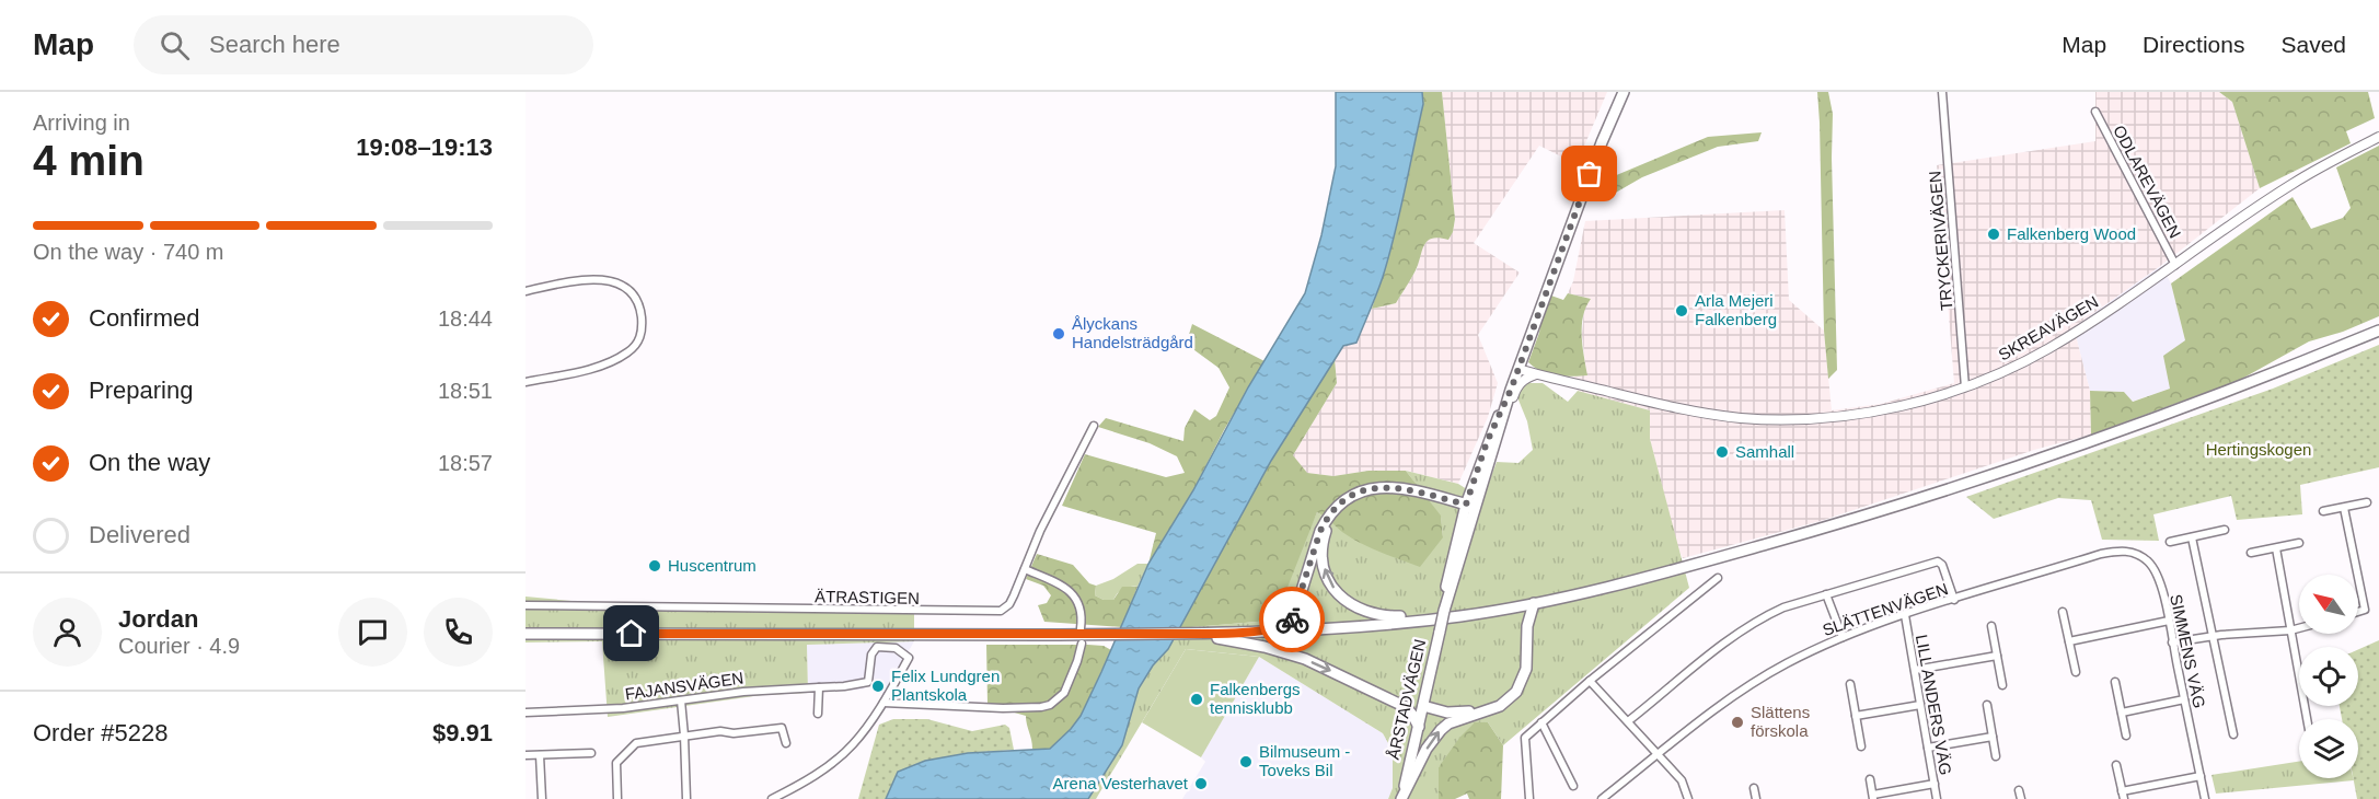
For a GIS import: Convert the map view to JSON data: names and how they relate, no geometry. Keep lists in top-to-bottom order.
{
  "streets": {
    "main road": ["ÅRSTADVÄGEN"],
    "street": [
      "ODLAREVÄGEN",
      "TRYCKERIVÄGEN",
      "SKREAVÄGEN",
      "ÄTRASTIGEN",
      "SLÄTTENVÄGEN",
      "SIMMENS VÄG",
      "FAJANSVÄGEN",
      "LILL ANDERS VÄG"
    ]
  },
  "crossings": [
    ["ODLAREVÄGEN", "SKREAVÄGEN"],
    ["TRYCKERIVÄGEN", "SKREAVÄGEN"],
    ["SKREAVÄGEN", "ÅRSTADVÄGEN"],
    ["SLÄTTENVÄGEN", "SIMMENS VÄG"],
    ["SLÄTTENVÄGEN", "LILL ANDERS VÄG"]
  ],
  "parks": ["Hertingskogen"],
  "places": [
    "Falkenberg Wood",
    "Arla Mejeri Falkenberg",
    "Ålyckans Handelsträdgård",
    "Samhall",
    "Huscentrum",
    "Felix Lundgren Plantskola",
    "Falkenbergs tennisklubb",
    "Slättens förskola",
    "Bilmuseum - Toveks Bil",
    "Arena Vesterhavet"
  ],
  "north": "top left",
  "page": {
    "header": "Map",
    "search": "Search here",
    "nav": ["Map", "Directions", "Saved"],
    "heading": ["4 min", "Arriving in", "19:08–19:13"],
    "panel": [
      "Jordan",
      "Courier · 4.9",
      "Order #5228",
      "$9.91"
    ],
    "bar": "On the way · 740 m",
    "list": [
      ["Confirmed", "18:44"],
      ["Preparing", "18:51"],
      ["On the way", "18:57"],
      "Delivered"
    ]
  }
}
